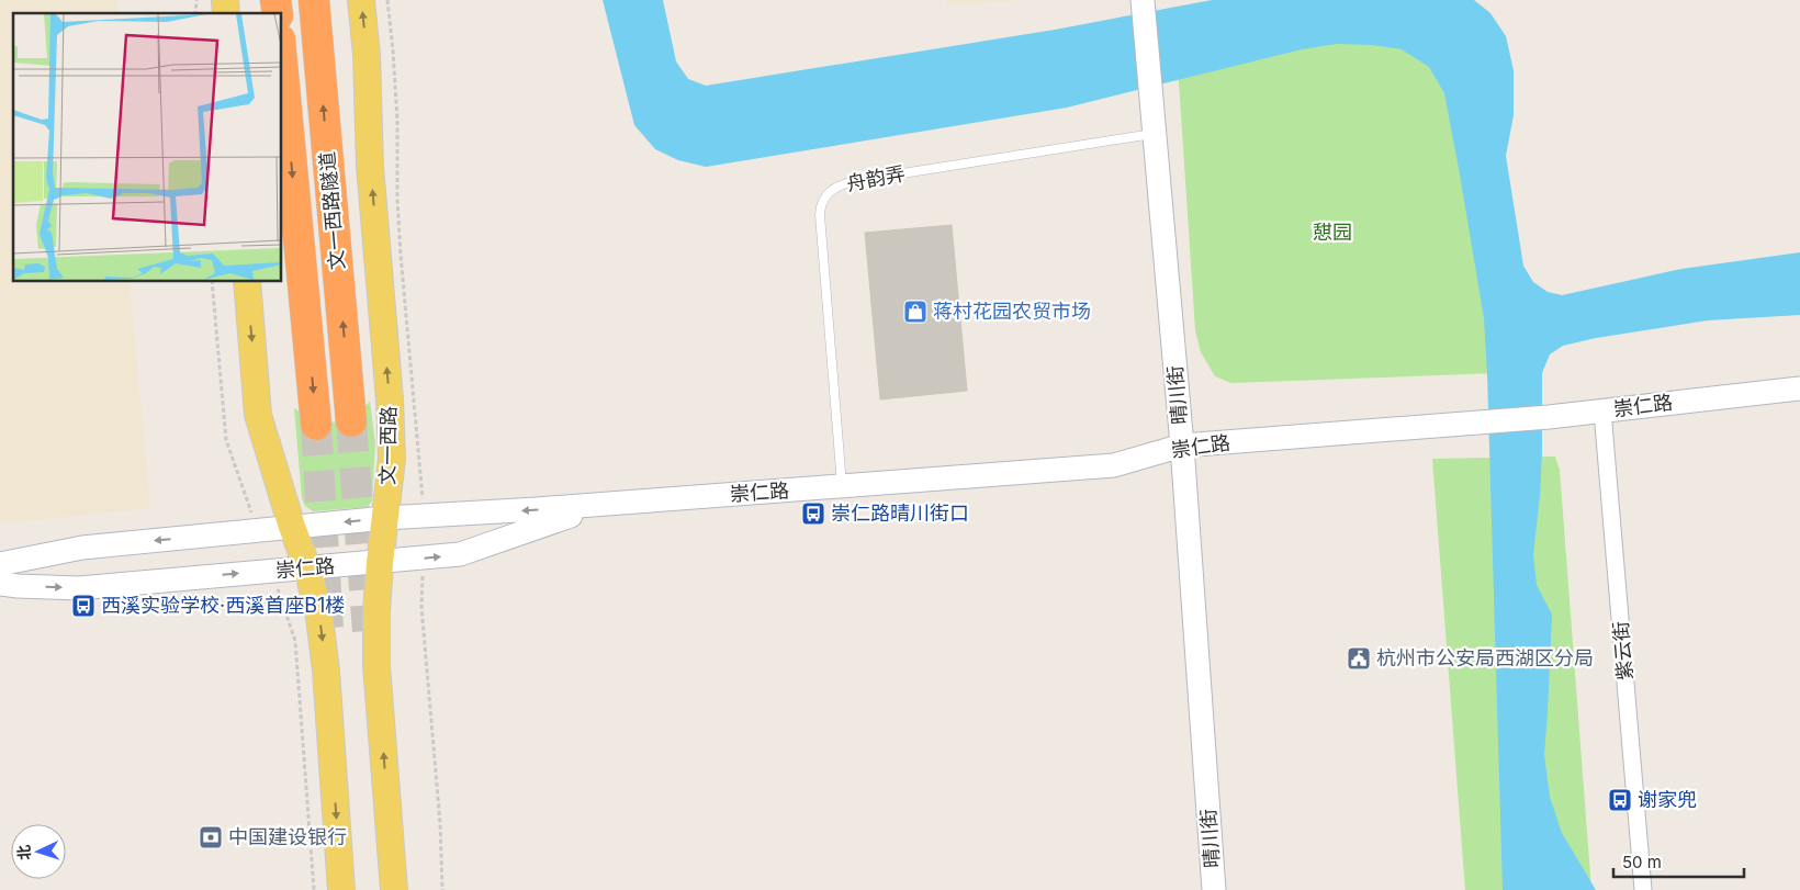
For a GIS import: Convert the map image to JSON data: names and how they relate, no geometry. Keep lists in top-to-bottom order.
{
  "streets": {
    "highway": ["文一西路隧道"],
    "main road": ["文一西路"],
    "street": ["晴川街", "崇仁路", "紫云街"],
    "lane": ["舟韵弄"]
  },
  "crossings": [
    ["舟韵弄", "晴川街"],
    ["舟韵弄", "崇仁路"],
    ["晴川街", "崇仁路"],
    ["崇仁路", "文一西路"],
    ["崇仁路", "紫云街"]
  ],
  "parks": ["憇园"],
  "places": {
    "shop": ["蒋村花园农贸市场"],
    "bus stop": ["崇仁路晴川街口", "西溪实验学校·西溪首座B1楼", "谢家兜"],
    "public building": ["杭州市公安局西湖区分局"],
    "bank": ["中国建设银行"]
  },
  "scale_bar": "50 m",
  "north": "left"
}
